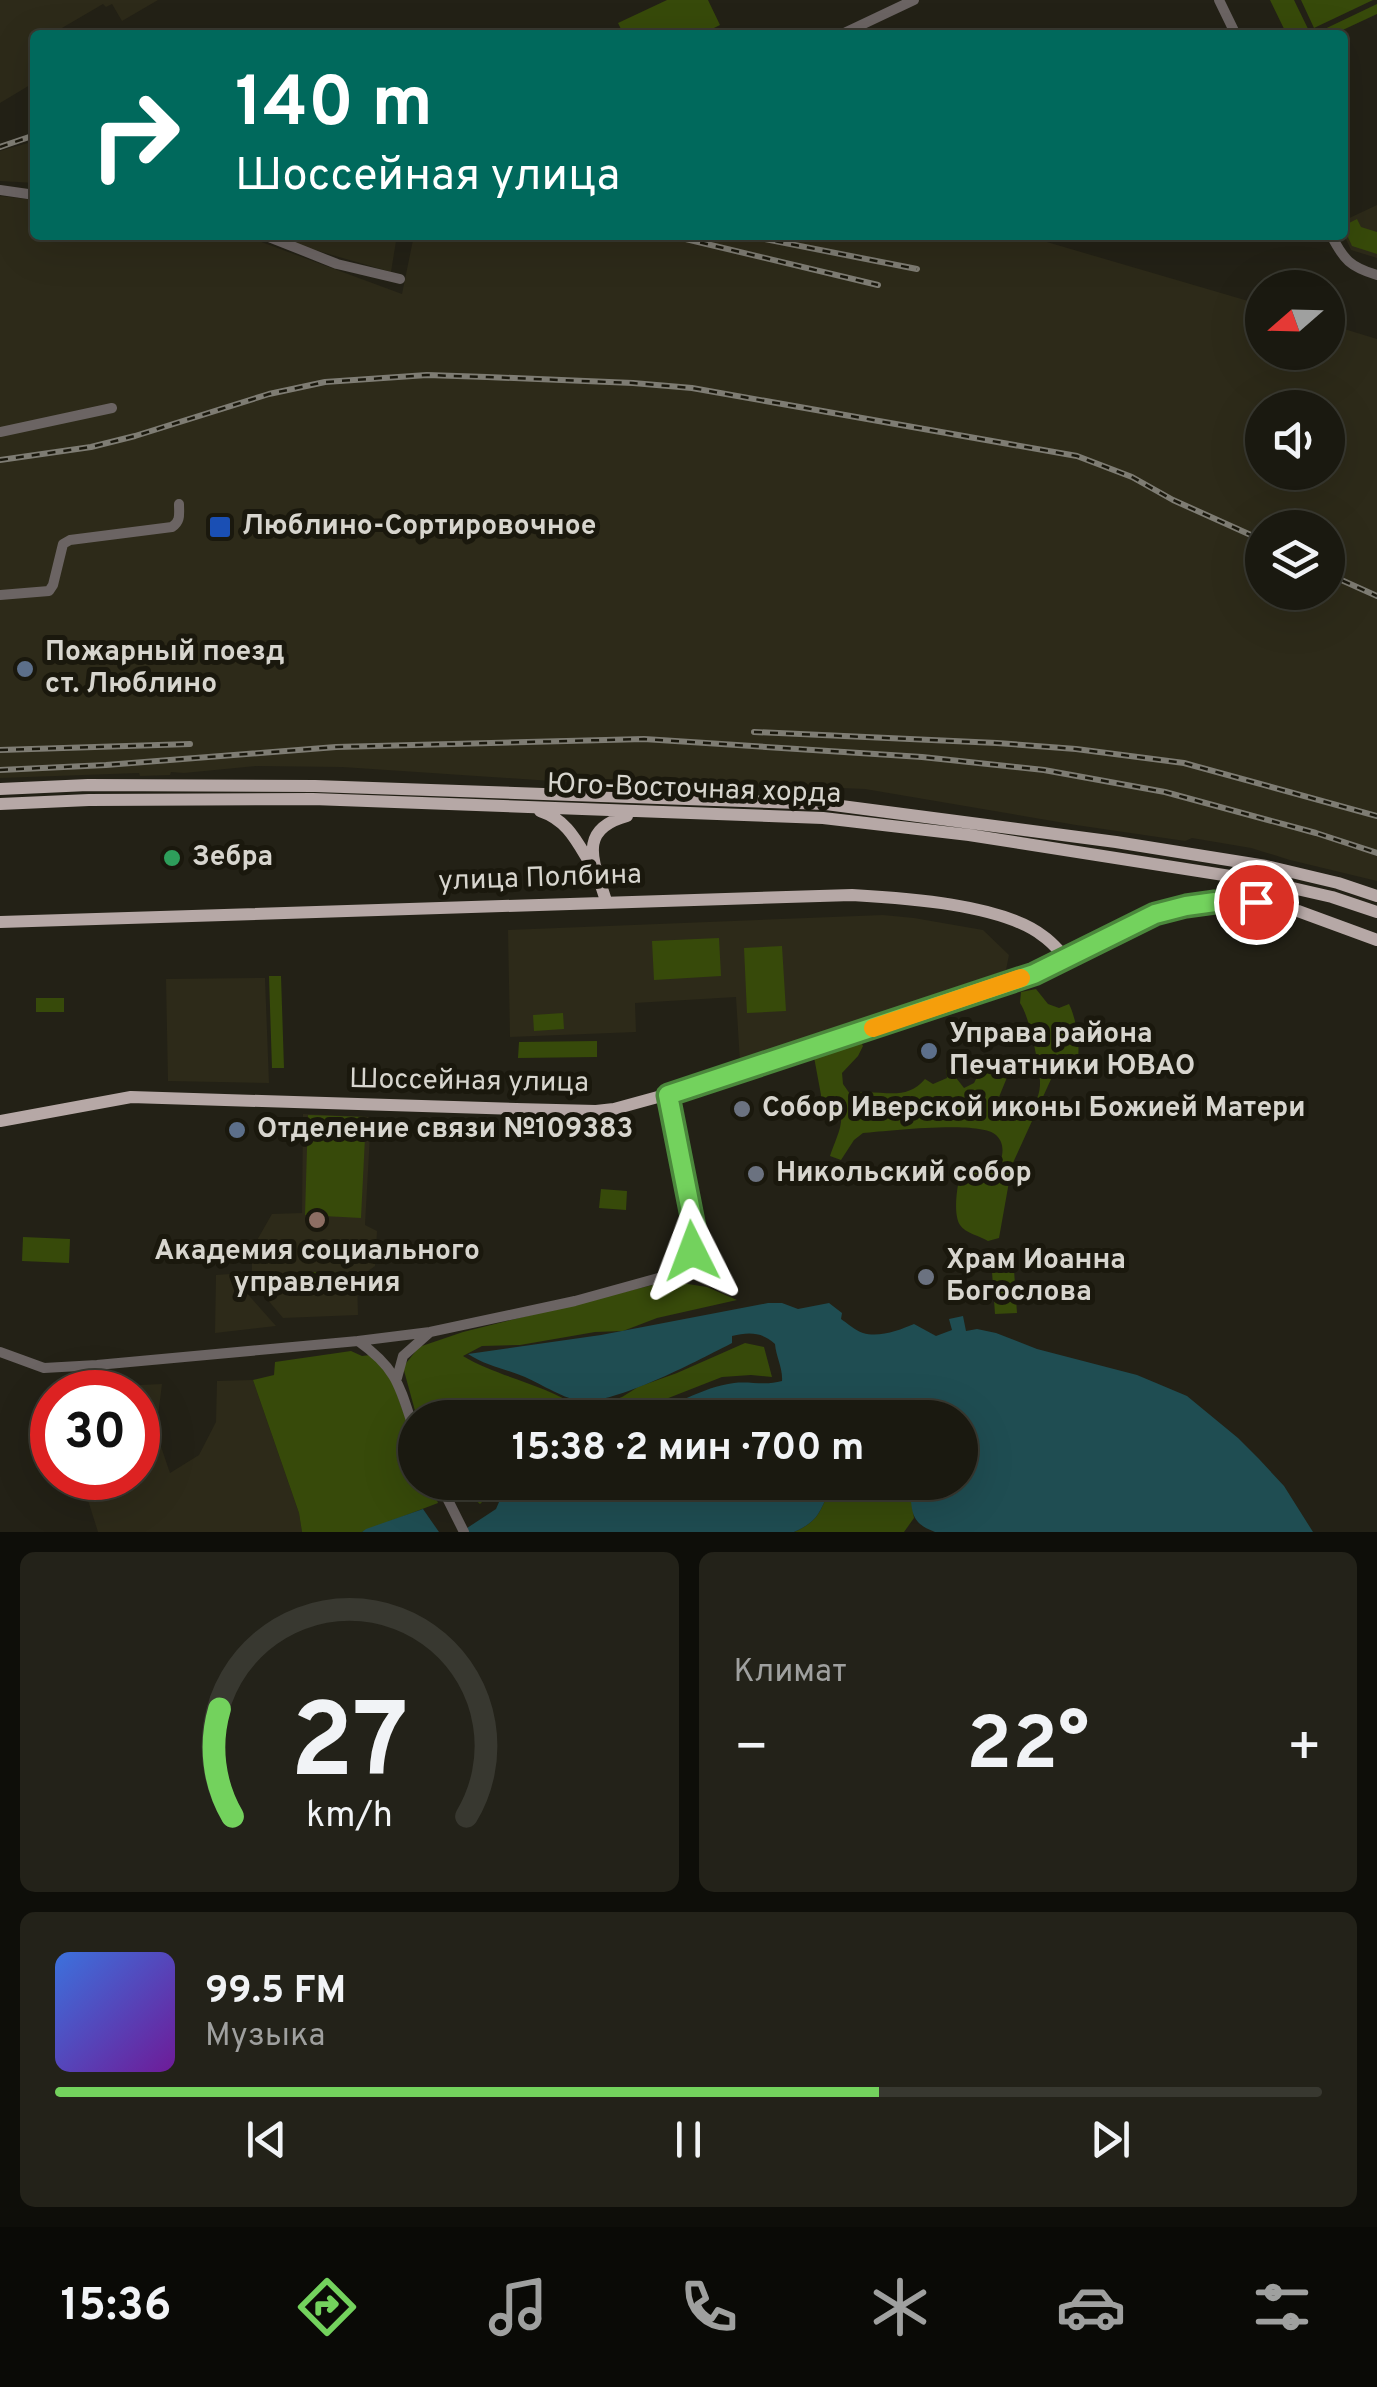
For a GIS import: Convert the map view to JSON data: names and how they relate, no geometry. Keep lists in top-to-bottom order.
{
  "streets": {
    "main road": ["Юго-Восточная хорда", "улица Полбина", "Шоссейная улица"]
  },
  "crossings": [
    ["улица Полбина", "Шоссейная улица"]
  ],
  "places": {
    "transit": ["Люблино-Сортировочное"],
    "other": [
      "Пожарный поезд ст. Люблино",
      "Зебра",
      "Управа района Печатники ЮВАО",
      "Собор Иверской иконы Божией Матери",
      "Отделение связи №109383",
      "Никольский собор",
      "Академия социального управления",
      "Храм Иоанна Богослова"
    ]
  },
  "north": "left",
  "page": {
    "turn": ["140 m", "Шоссейная улица"],
    "limit": "30",
    "trip": "15:38 · 2 мин · 700 m",
    "tile": "Климат",
    "heat": ["−", "22°", "+"],
    "song": ["99.5 FM", "Музыка"],
    "tabs": "15:36",
    "gauge": ["27", "km/h"]
  }
}
